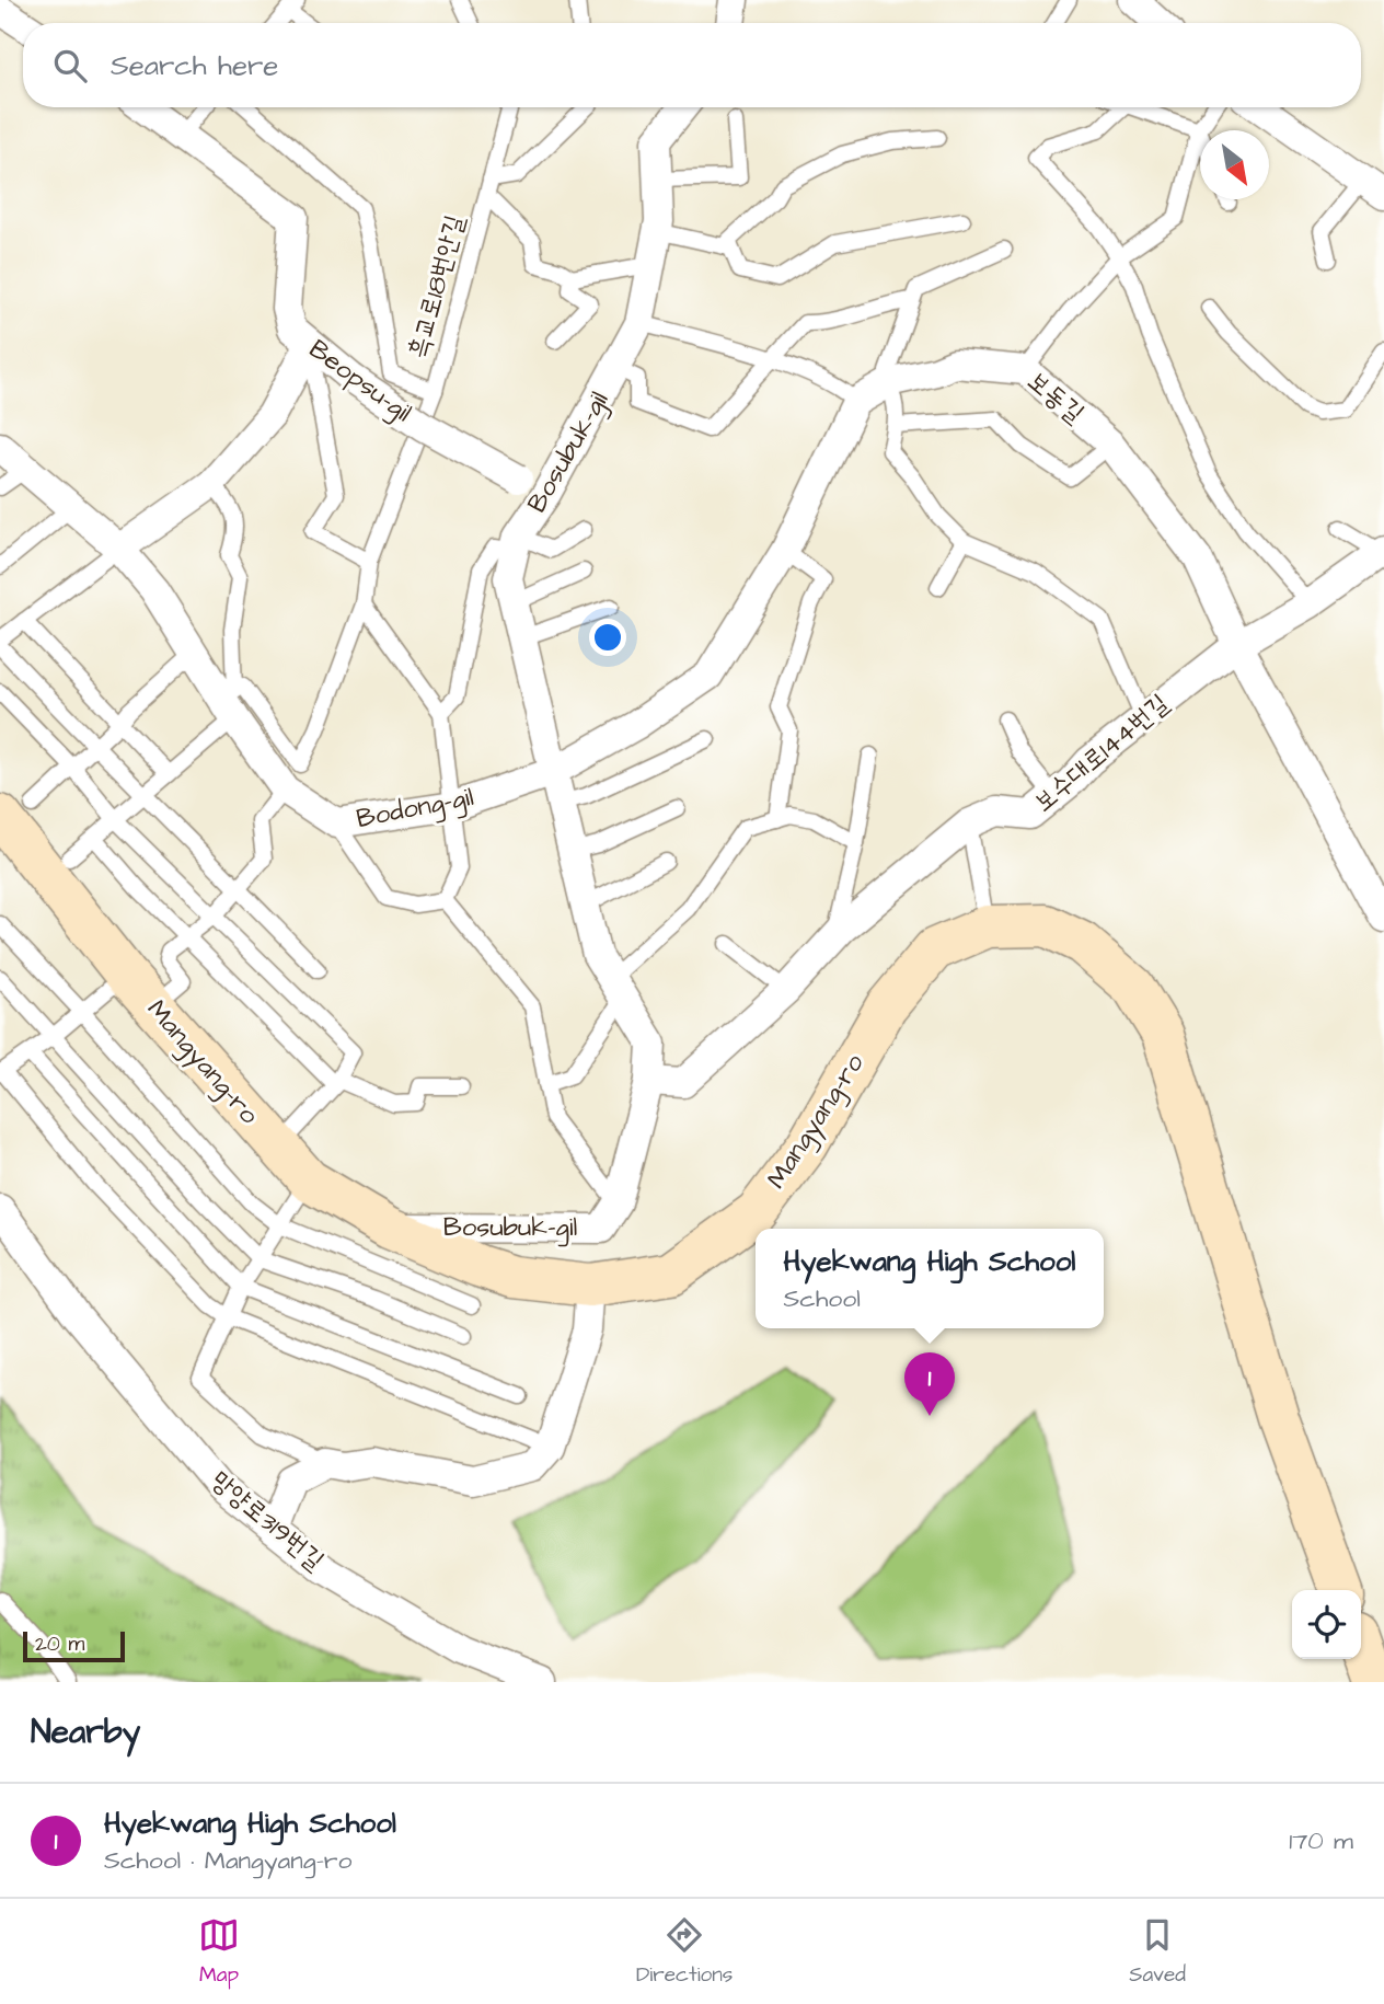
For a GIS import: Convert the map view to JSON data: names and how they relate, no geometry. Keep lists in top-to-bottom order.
{
  "streets": {
    "main road": ["Mangyang-ro"],
    "street": [
      "Beopsu-gil",
      "보동길",
      "Bosubuk-gil",
      "보수대로144번길",
      "Bodong-gil",
      "망양로319번길"
    ],
    "lane": ["흑교로18번안길"]
  },
  "crossings": [
    ["흑교로18번안길", "Beopsu-gil"],
    ["Beopsu-gil", "Bosubuk-gil"],
    ["보동길", "보수대로144번길"],
    ["Bosubuk-gil", "보수대로144번길"],
    ["Bosubuk-gil", "Bodong-gil"],
    ["Bosubuk-gil", "Mangyang-ro"]
  ],
  "scale_bar": "20 m",
  "north": "bottom right",
  "page": {
    "search": "Search here",
    "popup": ["Hyekwang High School", "School"],
    "pins": "1",
    "scale": "20 m",
    "heading": "Nearby",
    "list": [
      {
        "mark": "1",
        "name": "Hyekwang High School",
        "note": "School · Mangyang-ro",
        "value": "170 m"
      }
    ],
    "nav": ["Map", "Directions", "Saved"]
  }
}
